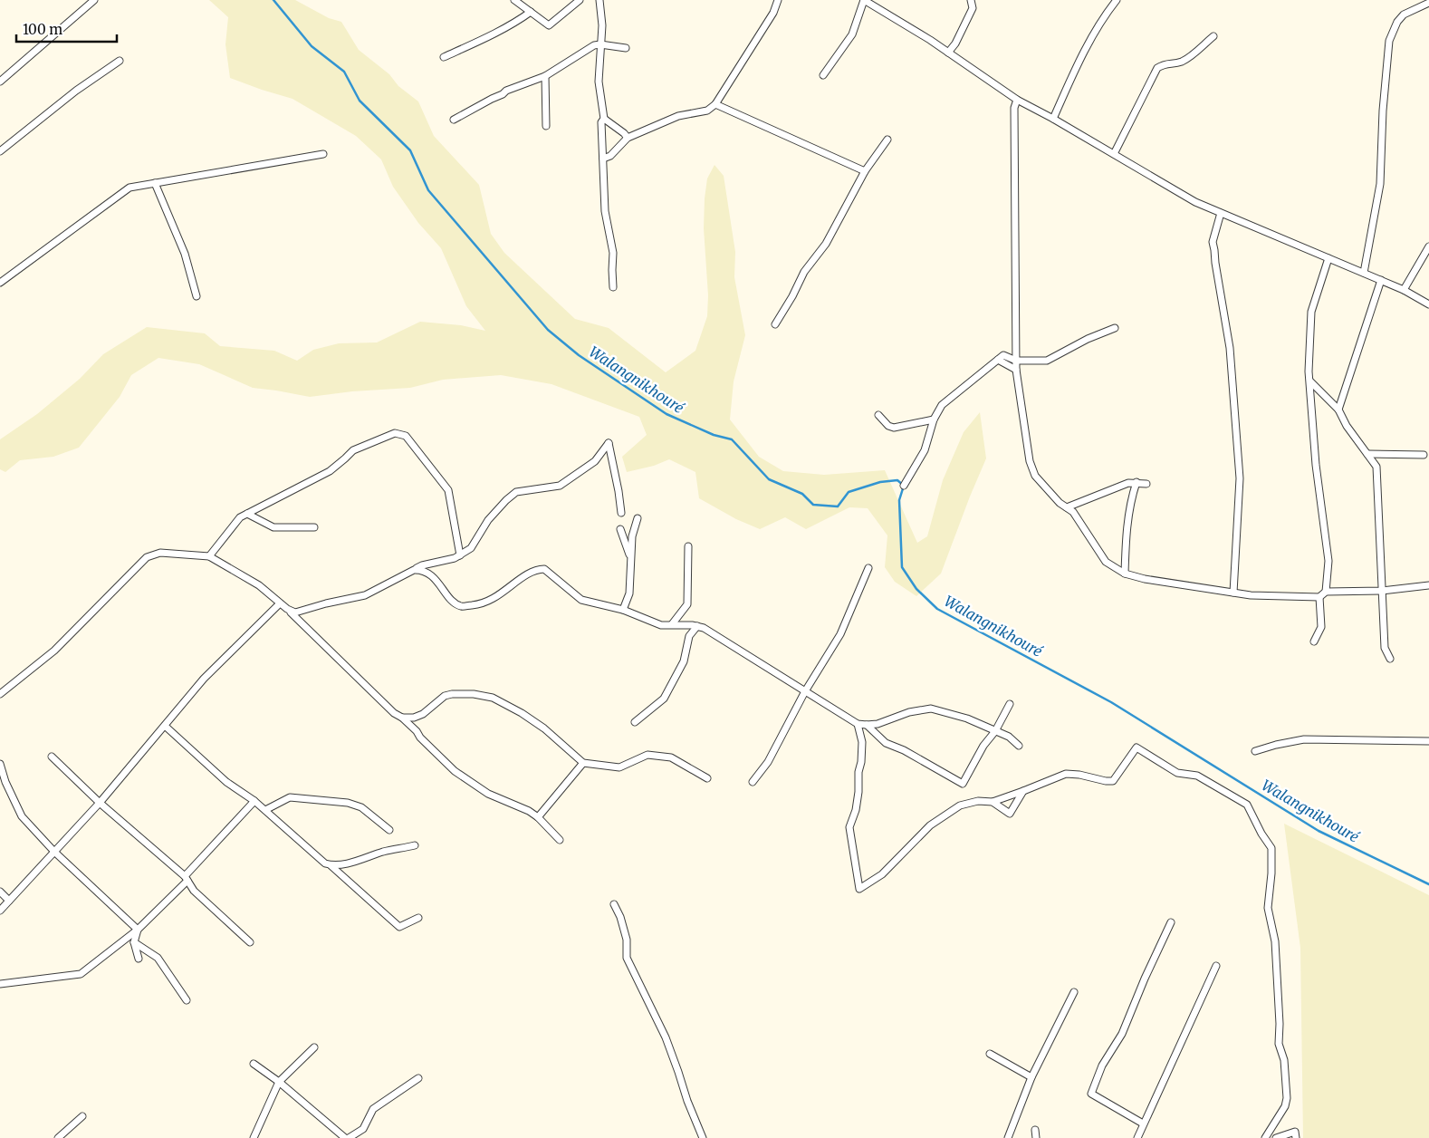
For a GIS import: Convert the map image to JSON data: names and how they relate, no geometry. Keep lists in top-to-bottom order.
{
  "water": ["Walangnikhouré"],
  "scale_bar": "100 m"
}
